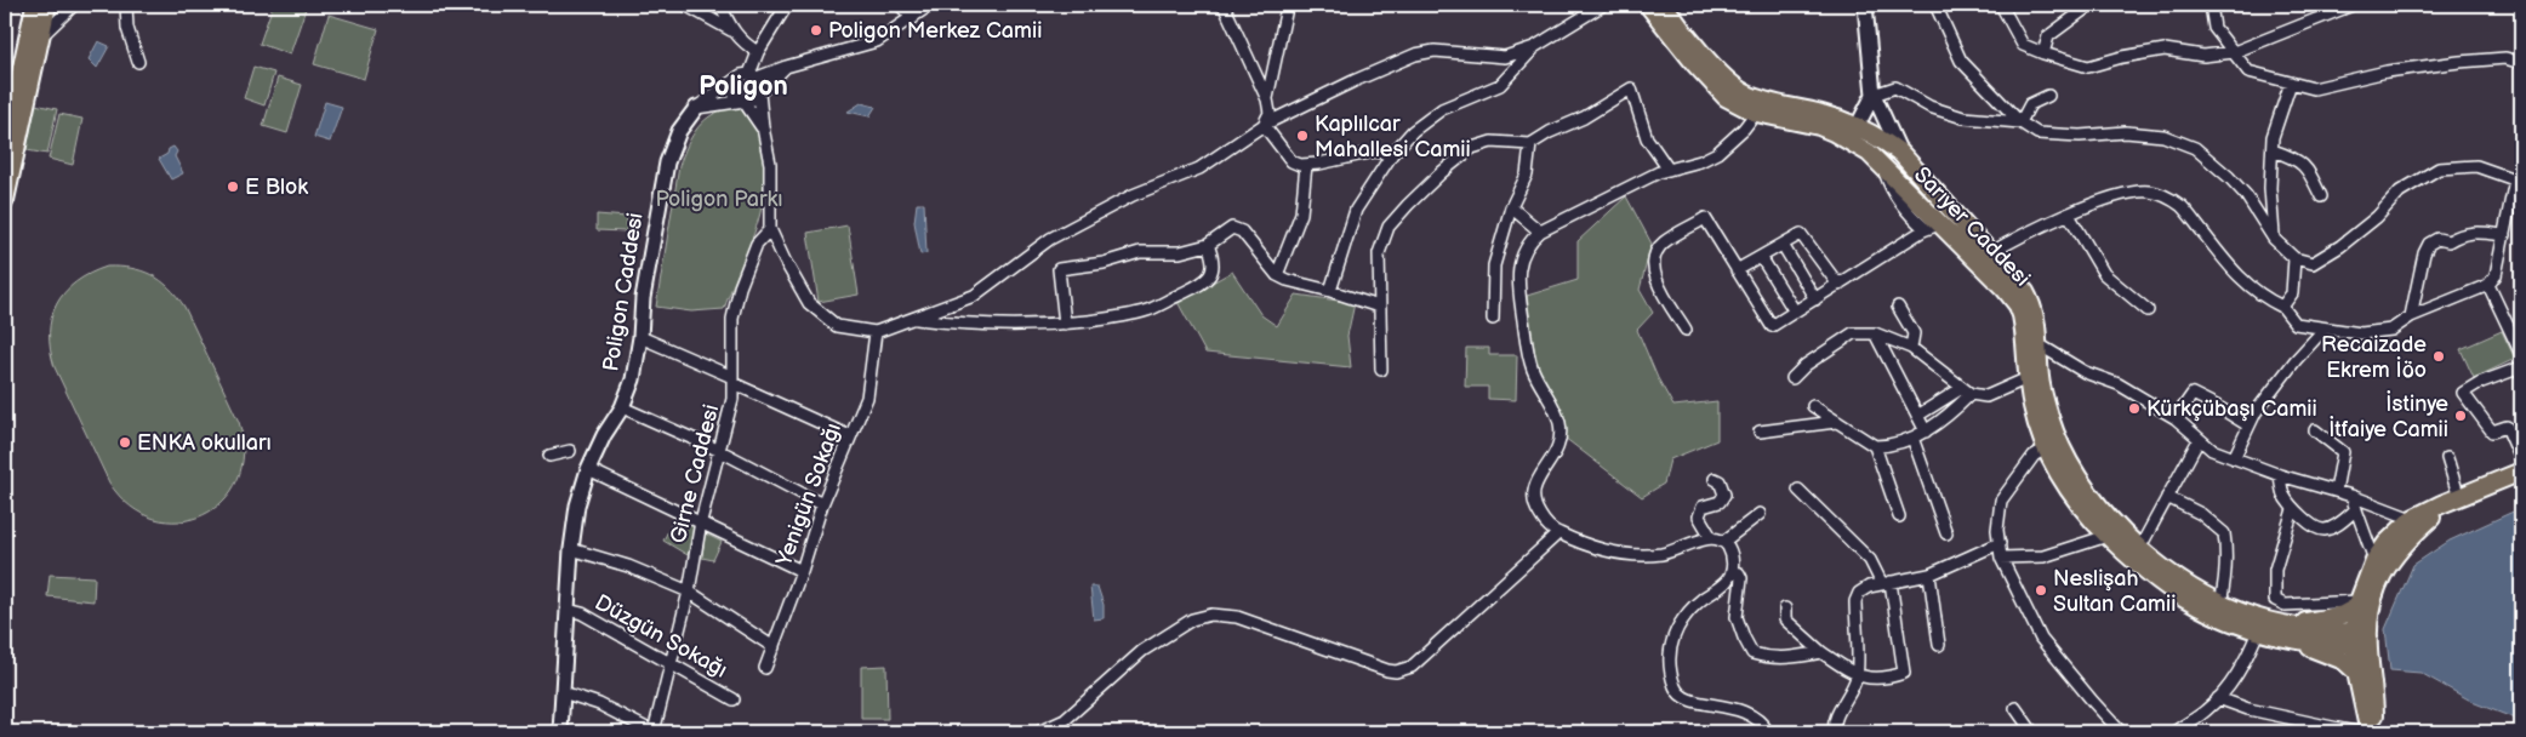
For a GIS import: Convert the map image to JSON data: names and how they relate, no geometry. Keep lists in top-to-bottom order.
{
  "streets": {
    "main road": ["Sarıyer Caddesi"],
    "street": [
      "Poligon Caddesi",
      "Girne Caddesi",
      "Yenigün Sokağı",
      "Düzgün Sokağı"
    ]
  },
  "crossings": [
    ["Poligon Caddesi", "Düzgün Sokağı"],
    ["Girne Caddesi", "Düzgün Sokağı"]
  ],
  "districts": ["Poligon"],
  "parks": ["Poligon Parkı"],
  "places": [
    "Poligon Merkez Camii",
    "Kaplılcar Mahallesi Camii",
    "E Blok",
    "Recaizade Ekrem İöo",
    "Kürkçübaşı Camii",
    "İstinye İtfaiye Camii",
    "ENKA okulları",
    "Neslişah Sultan Camii"
  ]
}
